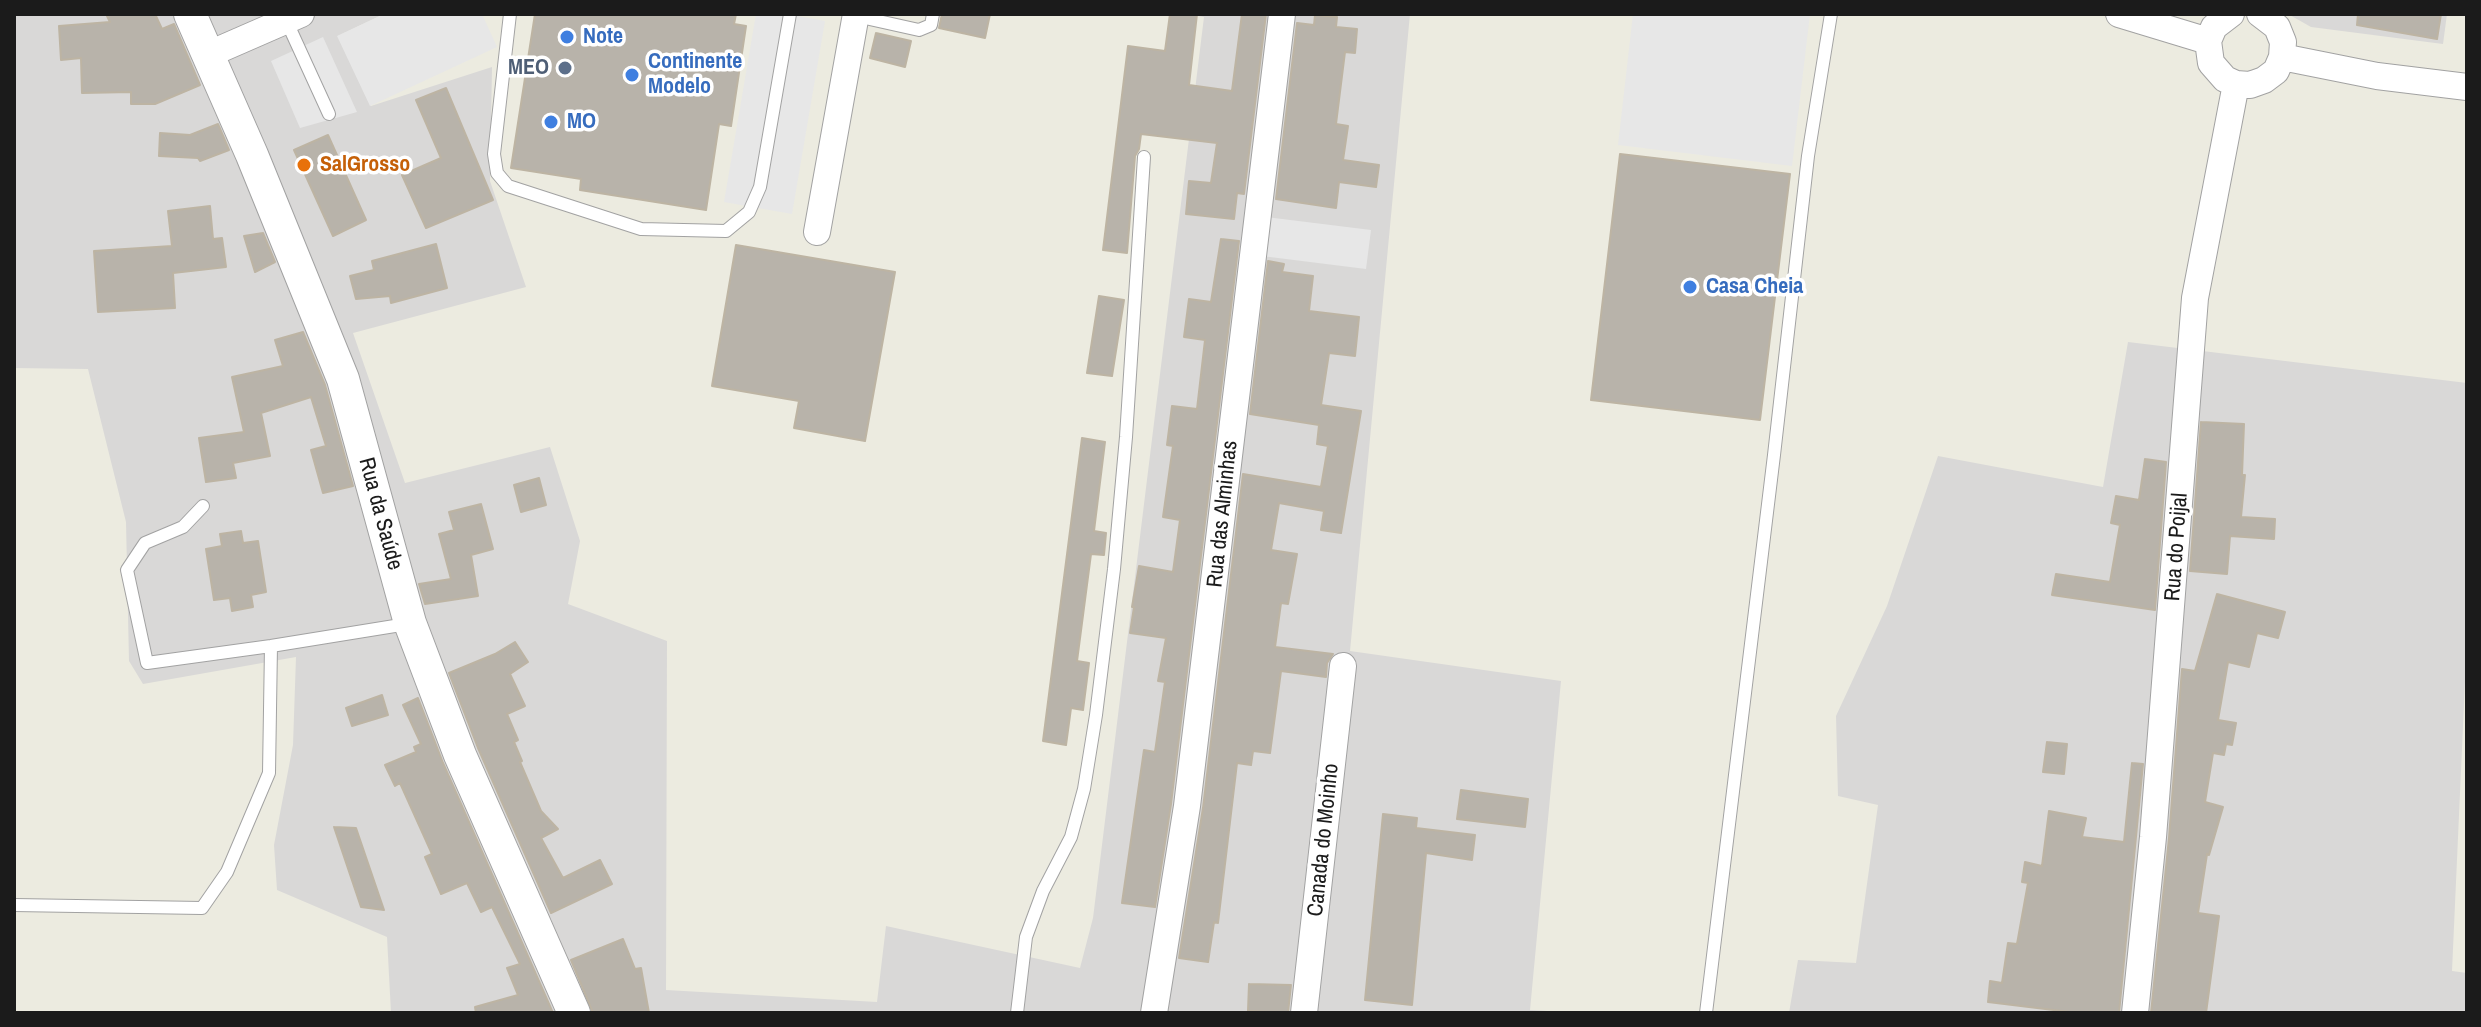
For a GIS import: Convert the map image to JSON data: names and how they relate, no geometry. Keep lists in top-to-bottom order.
{
  "streets": {
    "street": [
      "Rua da Saúde",
      "Rua das Alminhas",
      "Rua do Poijal",
      "Canada do Moinho"
    ]
  },
  "places": [
    "Note",
    "MEO",
    "Continente Modelo",
    "MO",
    "SalGrosso",
    "Casa Cheia"
  ]
}
